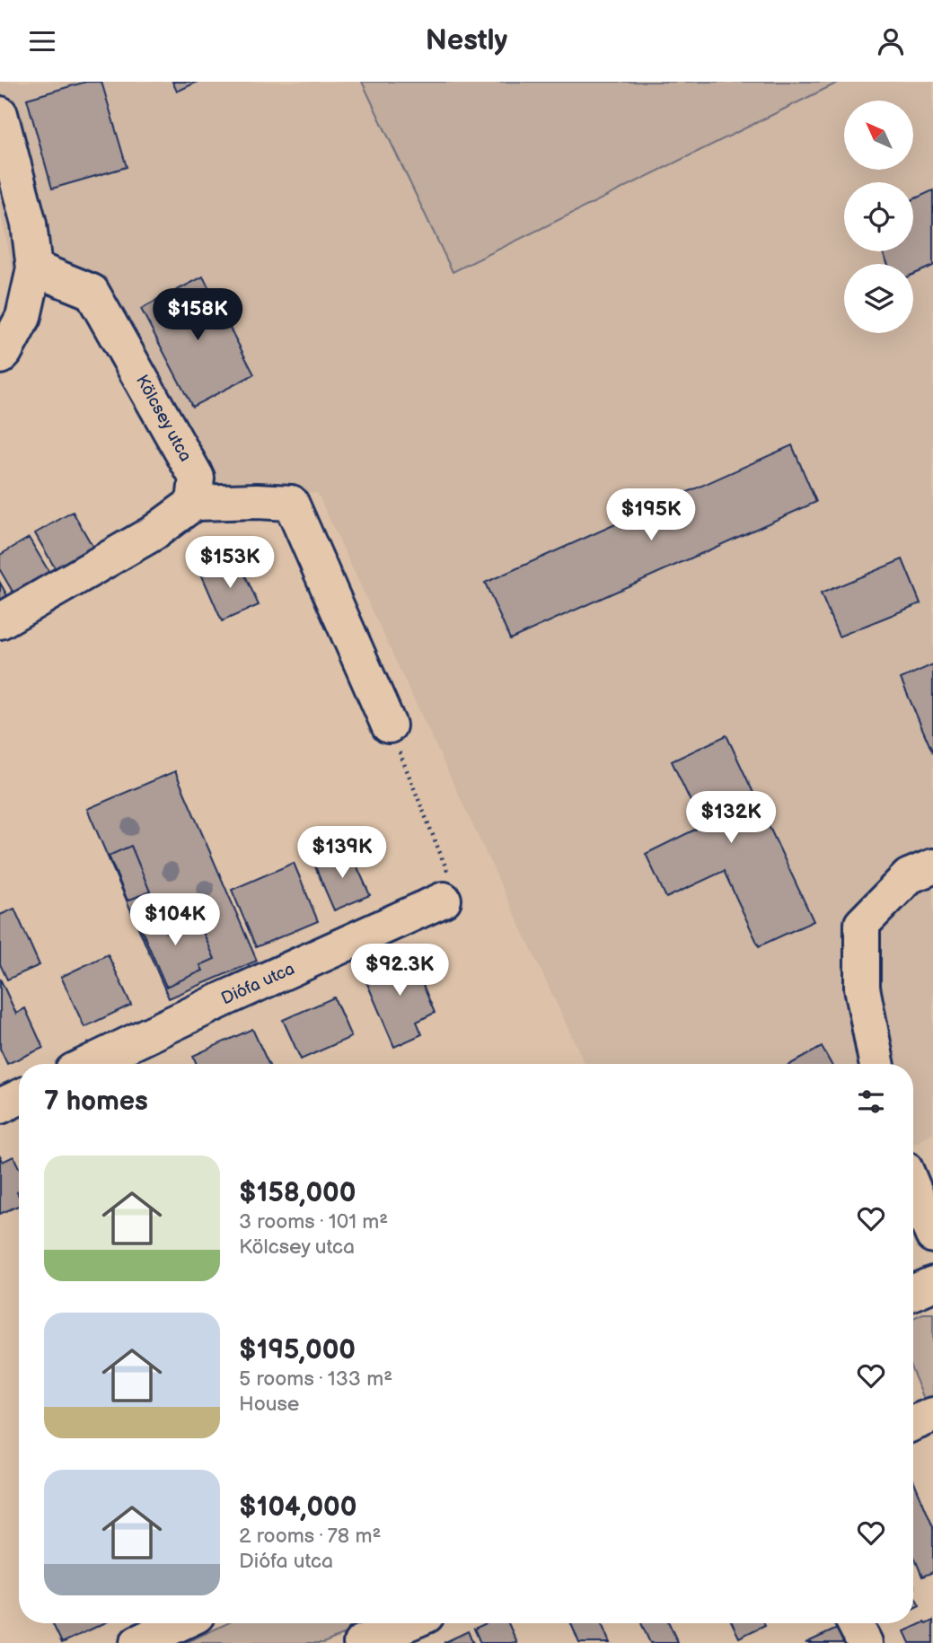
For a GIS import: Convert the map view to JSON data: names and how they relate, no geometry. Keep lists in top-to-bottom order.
{
  "streets": {
    "street": ["Kölcsey utca", "Diófa utca"]
  },
  "north": "top left",
  "page": {
    "header": "Nestly",
    "price": [
      "$158K",
      "$195K",
      "$153K",
      "$132K",
      "$139K",
      "$104K",
      "$92.3K"
    ],
    "heading": "7 homes",
    "list": [
      {
        "name": "$158,000",
        "note": "3 rooms · 101 m² · Kölcsey utca"
      },
      {
        "name": "$195,000",
        "note": "5 rooms · 133 m² · House"
      },
      {
        "name": "$104,000",
        "note": "2 rooms · 78 m² · Diófa utca"
      }
    ]
  }
}
